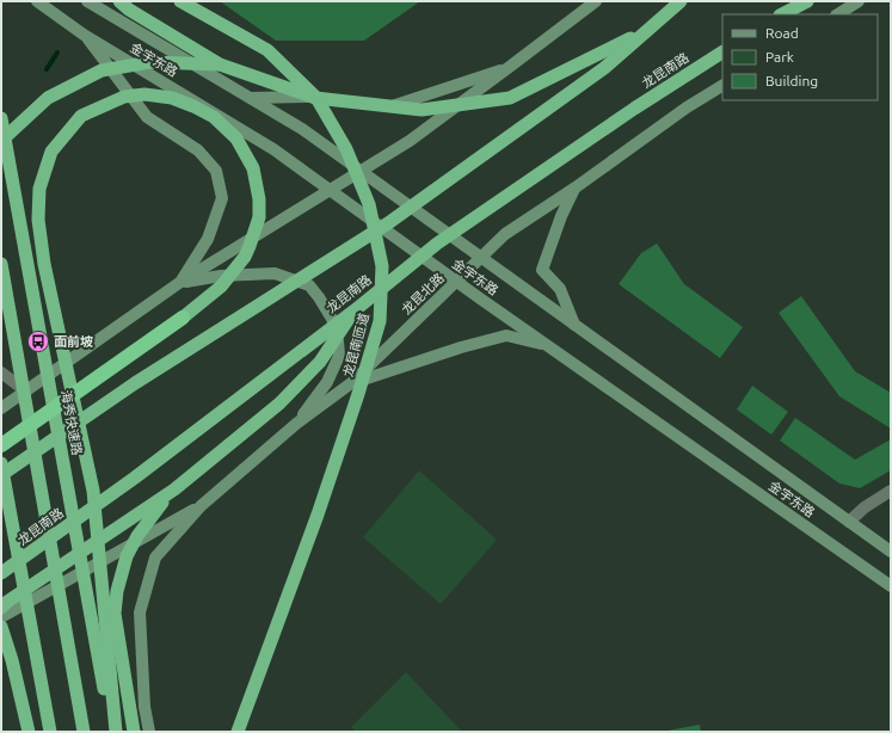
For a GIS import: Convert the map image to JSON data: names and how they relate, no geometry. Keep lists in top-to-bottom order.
{
  "streets": {
    "highway": ["龙昆南路", "龙昆南匝道", "海秀快速路"],
    "main road": ["金宇东路", "龙昆北路"]
  },
  "crossings": [
    ["金宇东路", "龙昆北路"]
  ],
  "places": {
    "bus stop": ["面前坡"]
  },
  "legend": ["Road", "Park", "Building"]
}
